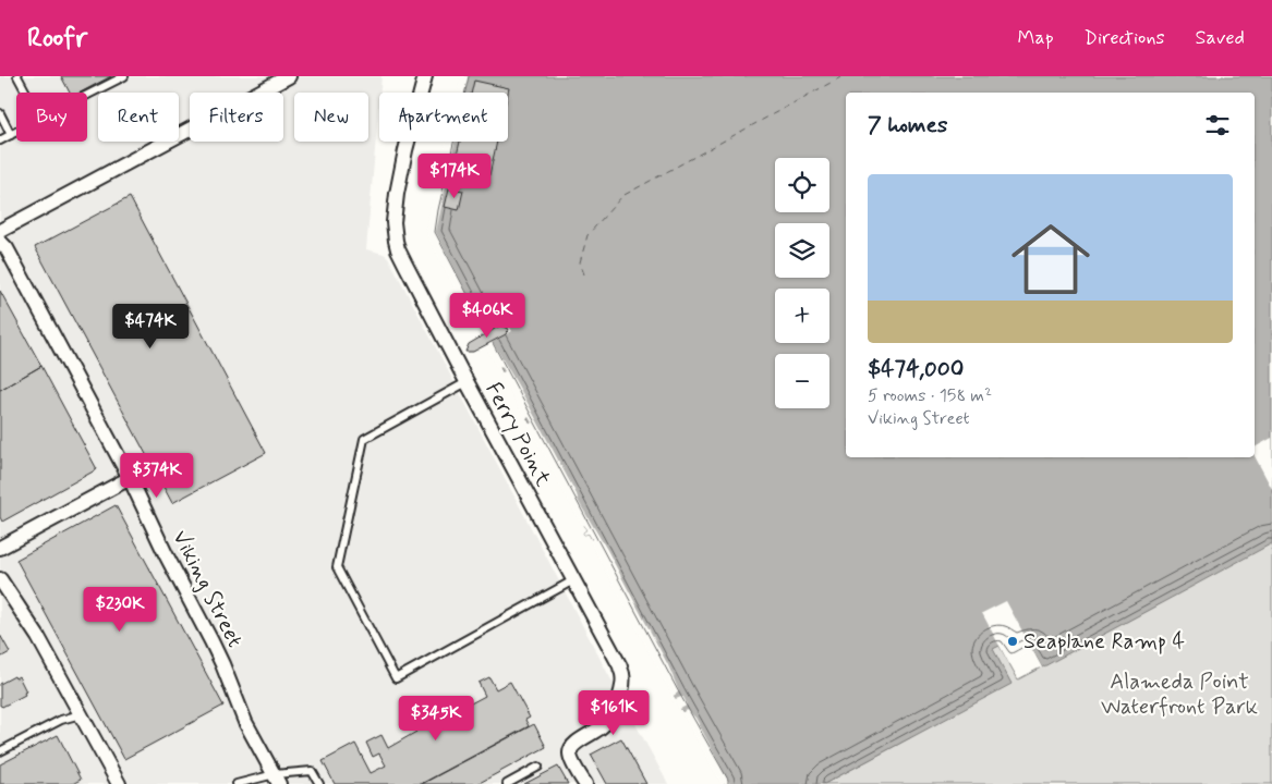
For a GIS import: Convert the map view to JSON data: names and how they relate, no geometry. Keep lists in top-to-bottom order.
{
  "streets": {
    "street": ["Ferry Point", "Viking Street"]
  },
  "parks": ["Alameda Point Waterfront Park"],
  "places": ["Seaplane Ramp 4"],
  "page": {
    "header": "Roofr",
    "nav": ["Map", "Directions", "Saved"],
    "chip": [
      "Buy",
      "Rent",
      "Filters",
      "New",
      "Apartment"
    ],
    "heading": "7 homes",
    "price": [
      "$174K",
      "$406K",
      "$474K",
      "$374K",
      "$230K",
      "$161K",
      "$345K"
    ],
    "map_buttons": ["+", "−"],
    "list": [
      {
        "name": "$474,000",
        "note": "5 rooms · 158 m² · Viking Street"
      }
    ]
  }
}
